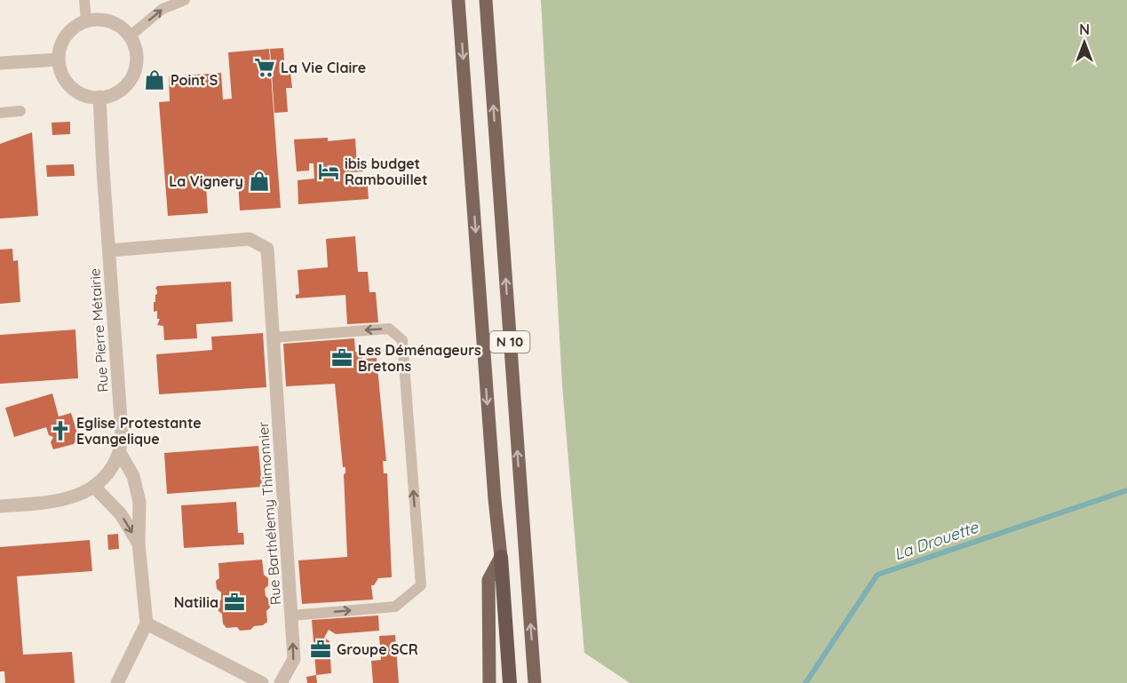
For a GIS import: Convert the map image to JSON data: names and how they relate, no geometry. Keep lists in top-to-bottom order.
{
  "streets": {
    "highway": ["N 10"],
    "street": ["Rue Pierre Métairie", "Rue Barthélemy Thimonnier"]
  },
  "crossings": [
    ["Rue Pierre Métairie", "Rue Barthélemy Thimonnier"]
  ],
  "water": ["La Drouette"],
  "places": {
    "supermarket": ["La Vie Claire"],
    "shop": ["Point S", "La Vignery"],
    "hotel": ["ibis budget Rambouillet"],
    "office": ["Les Déménageurs Bretons", "Natilia", "Groupe SCR"],
    "church": ["Eglise Protestante Evangelique"]
  },
  "north": "top"
}
